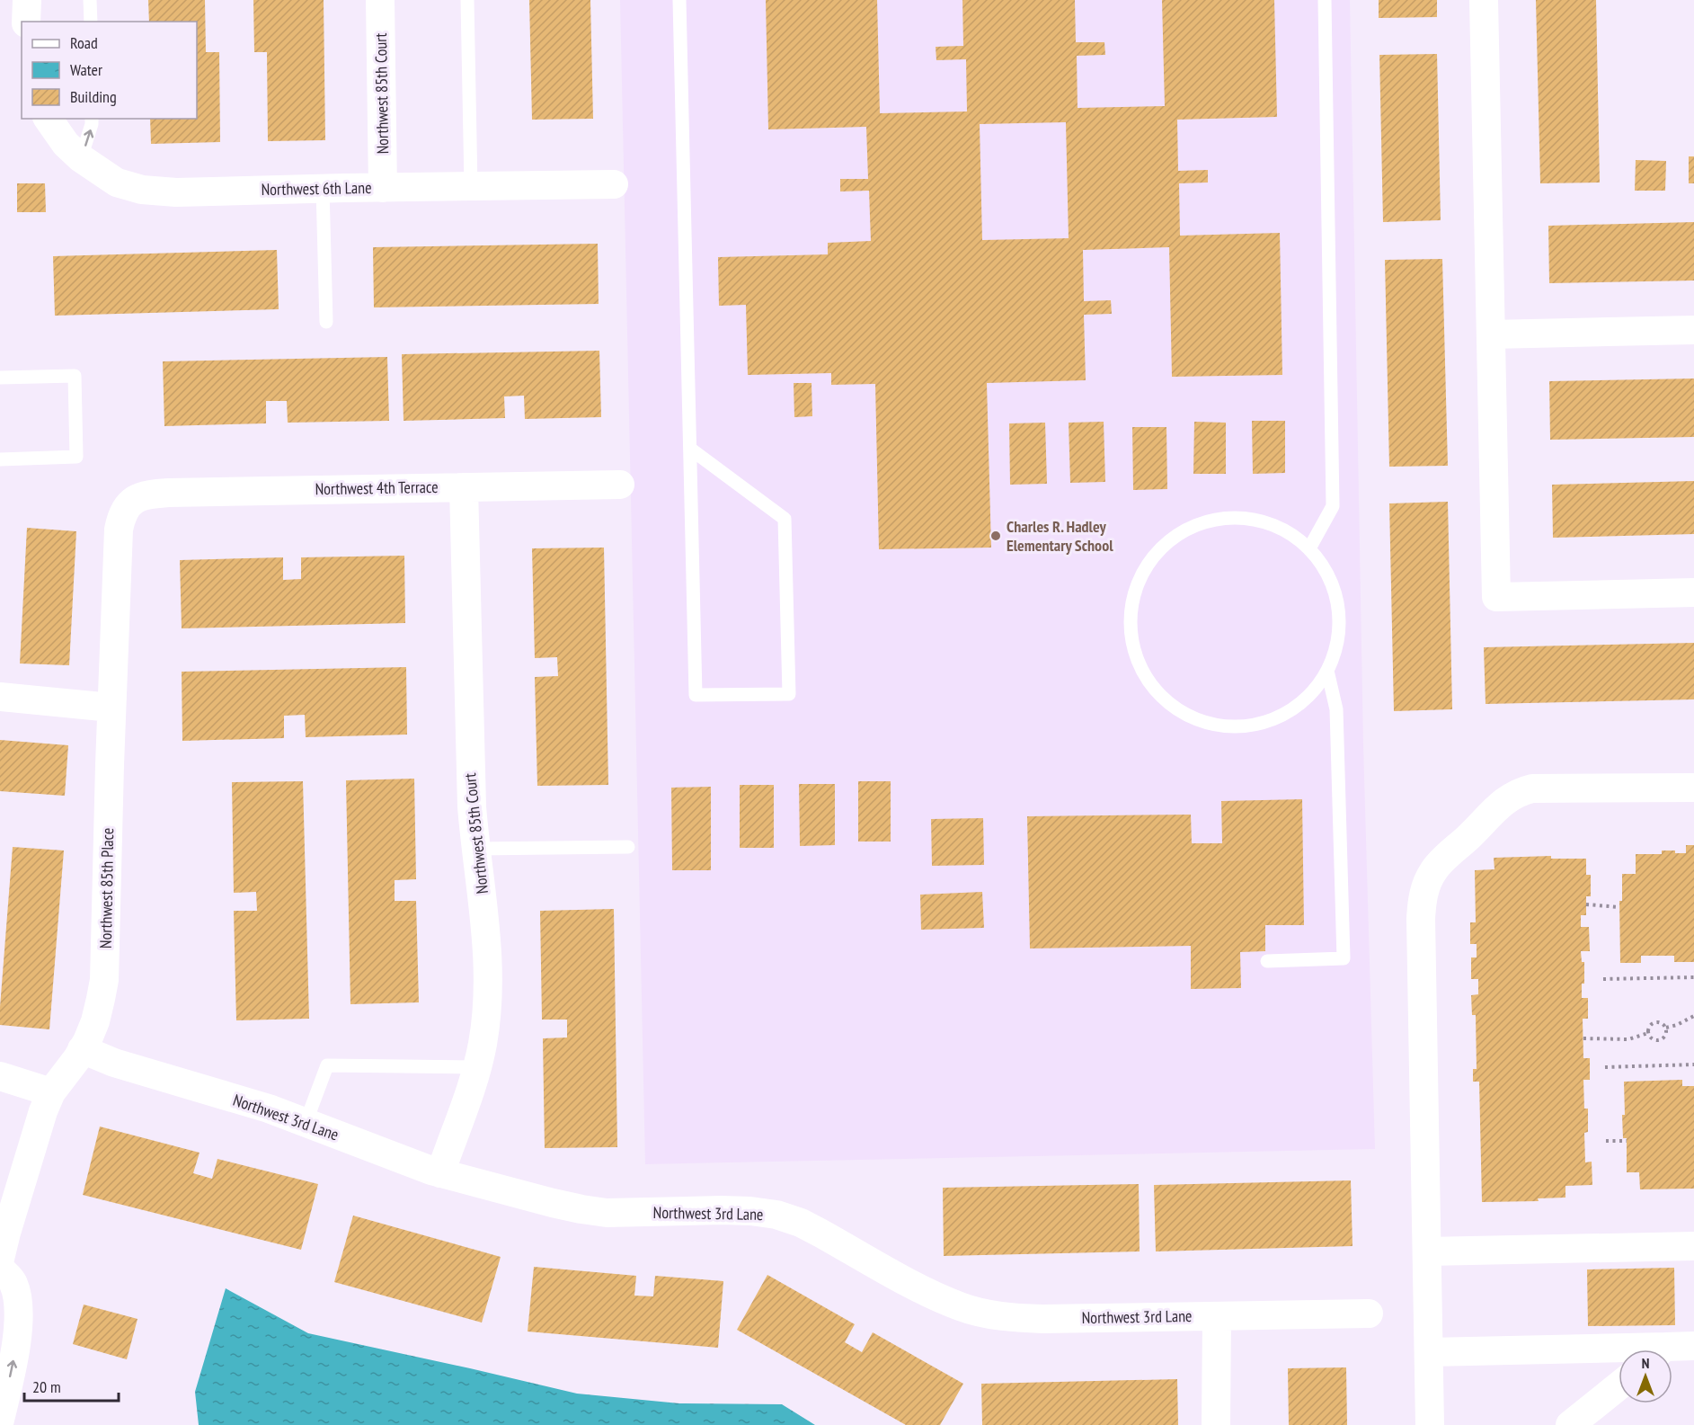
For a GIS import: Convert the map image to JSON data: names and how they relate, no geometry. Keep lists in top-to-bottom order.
{
  "streets": {
    "street": [
      "Northwest 85th Court",
      "Northwest 6th Lane",
      "Northwest 4th Terrace",
      "Northwest 85th Place",
      "Northwest 3rd Lane"
    ]
  },
  "crossings": [
    ["Northwest 85th Court", "Northwest 6th Lane"],
    ["Northwest 85th Court", "Northwest 4th Terrace"],
    ["Northwest 85th Court", "Northwest 3rd Lane"],
    ["Northwest 4th Terrace", "Northwest 85th Place"],
    ["Northwest 85th Place", "Northwest 3rd Lane"]
  ],
  "places": ["Charles R. Hadley Elementary School"],
  "legend": ["Road", "Water", "Building"],
  "scale_bar": "20 m",
  "north": "top"
}
